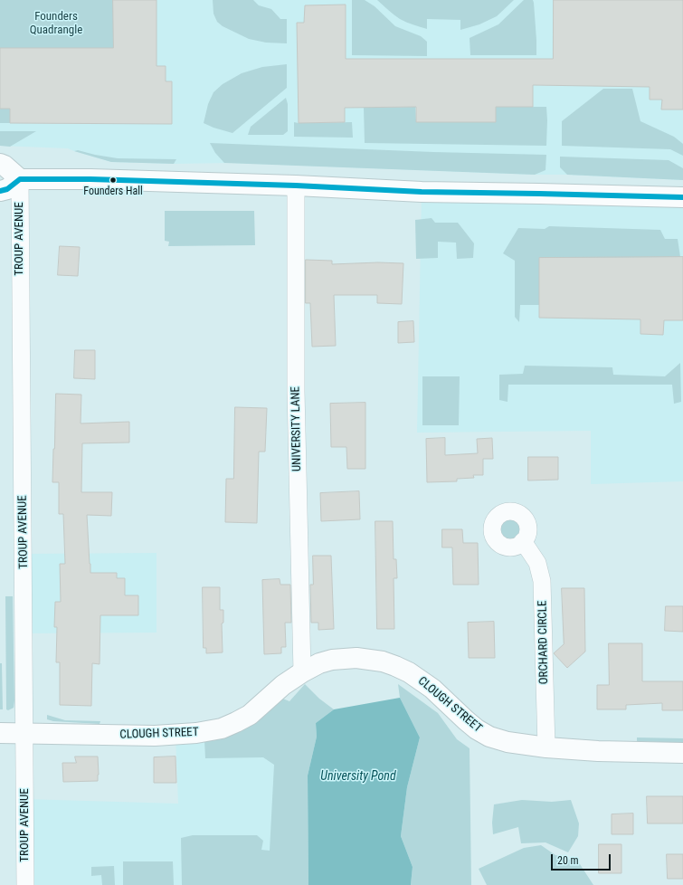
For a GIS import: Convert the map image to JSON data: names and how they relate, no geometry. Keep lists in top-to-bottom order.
{
  "streets": {
    "street": [
      "TROUP AVENUE",
      "UNIVERSITY LANE",
      "ORCHARD CIRCLE",
      "CLOUGH STREET"
    ]
  },
  "crossings": [
    ["TROUP AVENUE", "CLOUGH STREET"],
    ["UNIVERSITY LANE", "CLOUGH STREET"],
    ["ORCHARD CIRCLE", "CLOUGH STREET"]
  ],
  "water": ["University Pond"],
  "parks": ["Founders Quadrangle"],
  "places": ["Founders Hall"],
  "scale_bar": "20 m"
}
